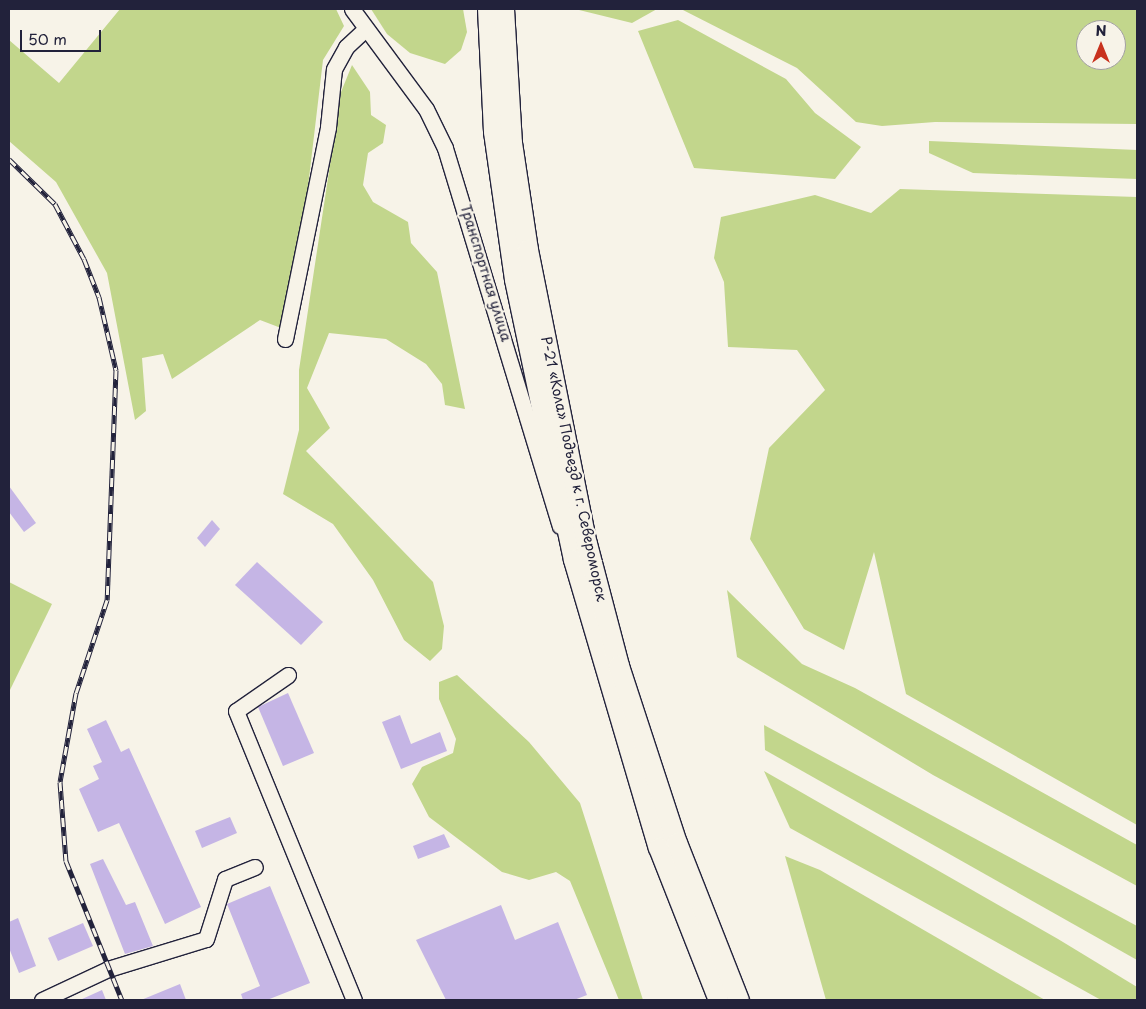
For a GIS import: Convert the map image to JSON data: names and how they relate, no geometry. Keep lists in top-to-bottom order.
{
  "streets": {
    "main road": ["Р-21 «Кола» Подъезд к г. Североморск"],
    "street": ["Транспортная улица"]
  },
  "crossings": [
    ["Транспортная улица", "Р-21 «Кола» Подъезд к г. Североморск"]
  ],
  "scale_bar": "50 m",
  "north": "top"
}
